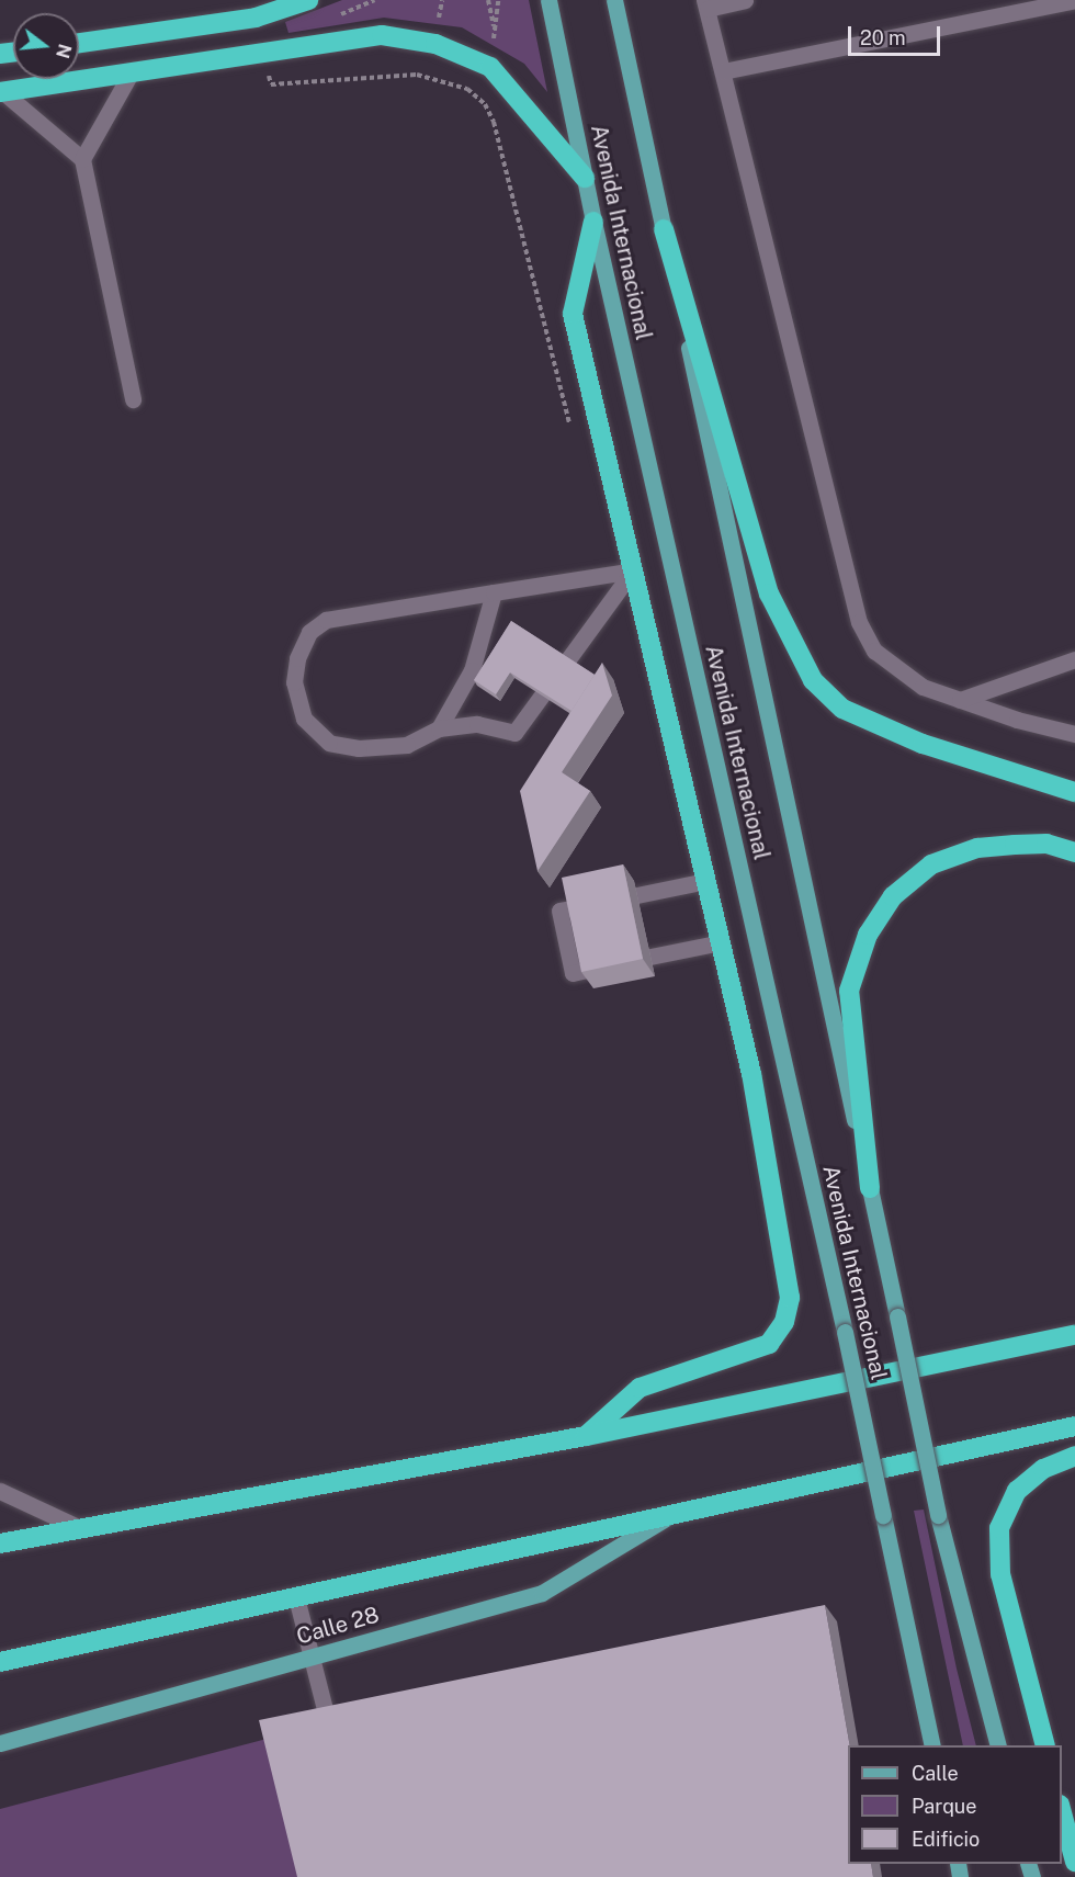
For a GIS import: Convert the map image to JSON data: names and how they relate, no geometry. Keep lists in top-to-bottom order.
{
  "streets": {
    "main road": ["Avenida Internacional", "Calle 28"]
  },
  "legend": ["Calle", "Parque", "Edificio"],
  "scale_bar": "20 m",
  "north": "right"
}
